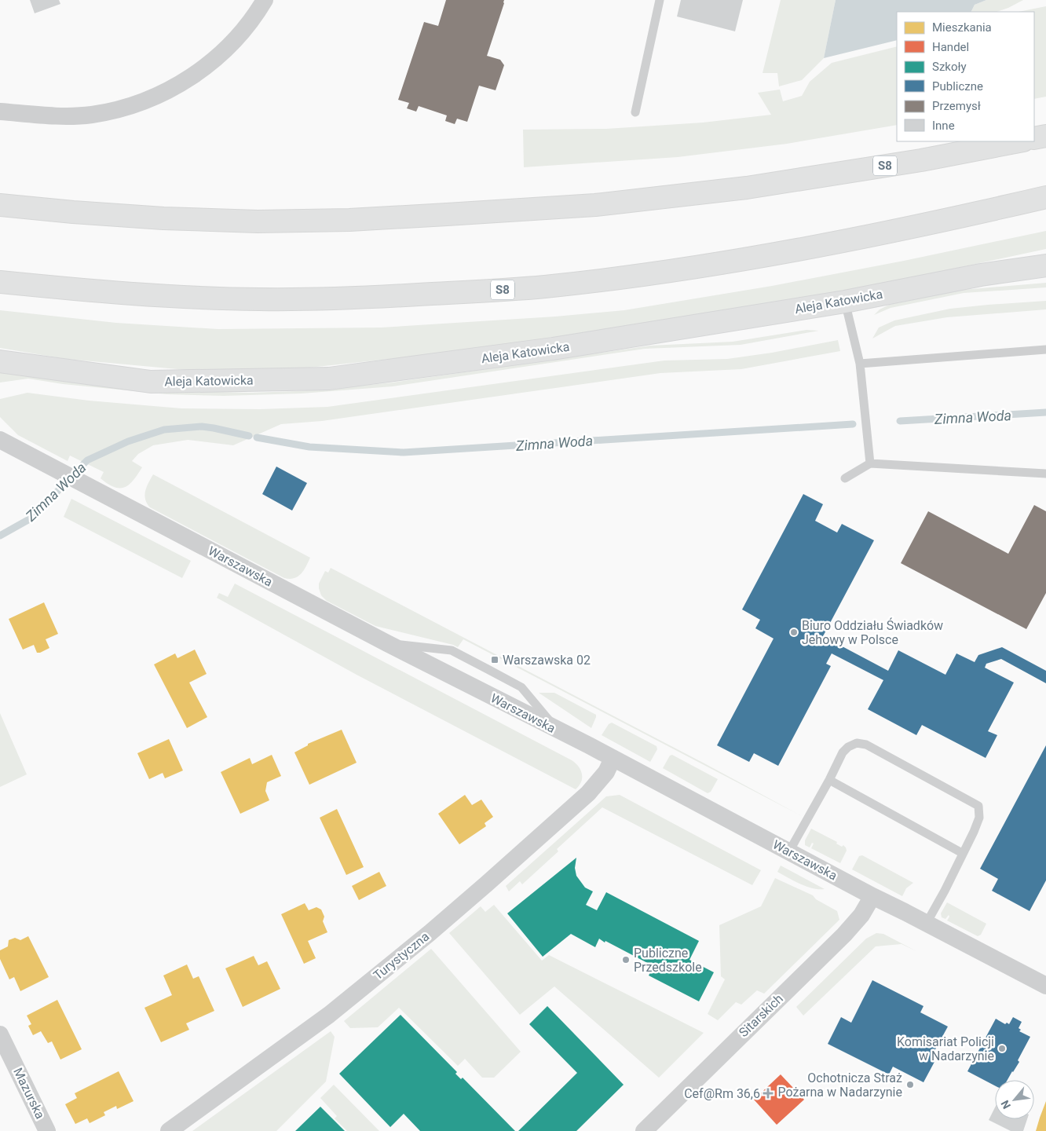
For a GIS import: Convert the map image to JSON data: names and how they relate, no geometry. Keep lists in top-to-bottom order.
{
  "streets": {
    "main road": ["S8", "Aleja Katowicka"],
    "street": [
      "Warszawska",
      "Turystyczna",
      "Sitarskich",
      "Mazurska"
    ]
  },
  "crossings": [
    ["Warszawska", "Turystyczna"],
    ["Warszawska", "Sitarskich"]
  ],
  "water": ["Zimna Woda"],
  "places": {
    "other": [
      "Biuro Oddziału Świadków Jehowy w Polsce",
      "Publiczne Przedszkole",
      "Komisariat Policji w Nadarzynie",
      "Ochotnicza Straż Pożarna w Nadarzynie"
    ],
    "transit": ["Warszawska 02"],
    "health": ["Cef@Rm 36,6"]
  },
  "legend": [
    "Mieszkania",
    "Handel",
    "Szkoły",
    "Publiczne",
    "Przemysł",
    "Inne"
  ],
  "north": "bottom left"
}
